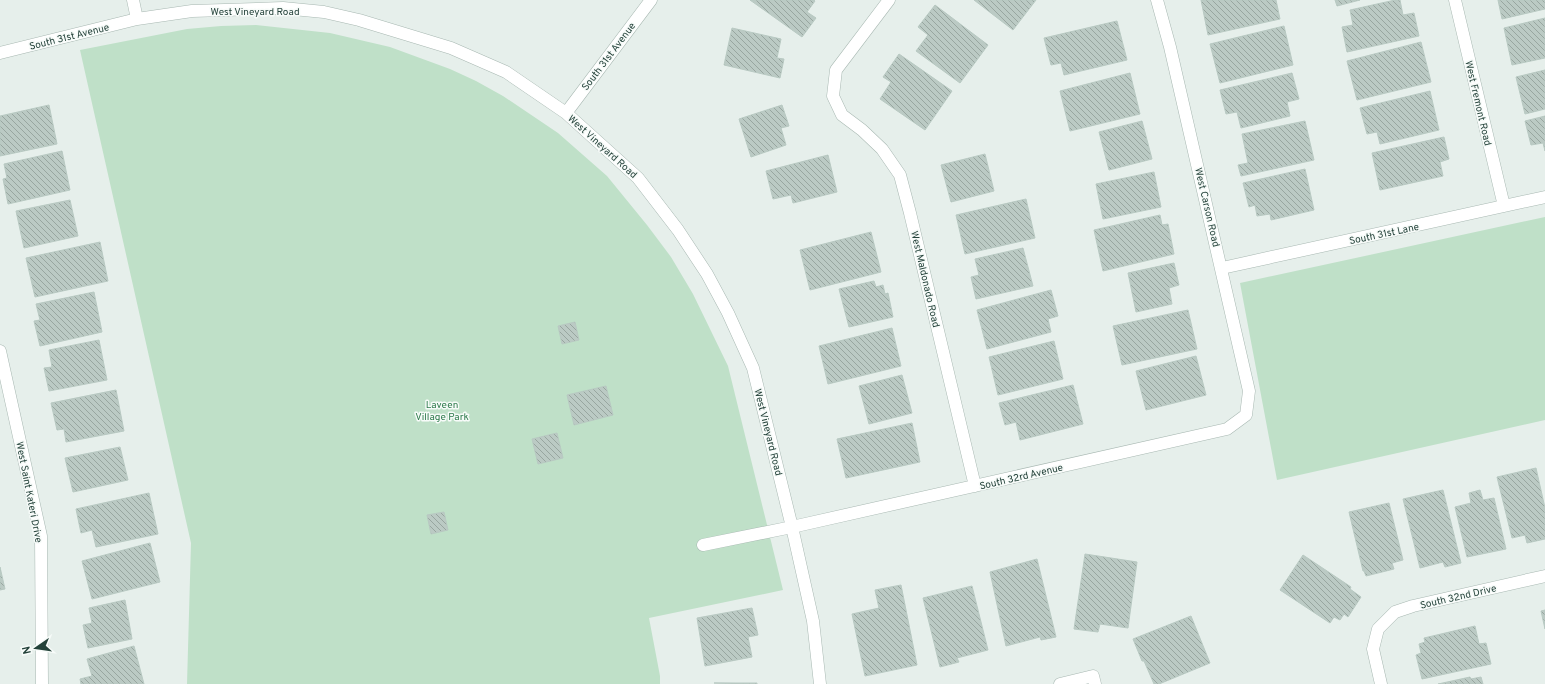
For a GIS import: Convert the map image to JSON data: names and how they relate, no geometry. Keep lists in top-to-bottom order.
{
  "streets": {
    "street": [
      "West Vineyard Road",
      "South 31st Avenue",
      "West Fremont Road",
      "West Carson Road",
      "South 31st Lane",
      "West Maldonado Road",
      "South 32rd Avenue",
      "West Saint Kateri Drive",
      "South 32nd Drive"
    ]
  },
  "crossings": [
    ["West Vineyard Road", "South 31st Avenue"],
    ["West Vineyard Road", "South 32rd Avenue"],
    ["West Fremont Road", "South 31st Lane"],
    ["West Carson Road", "South 31st Lane"],
    ["West Carson Road", "South 32rd Avenue"],
    ["West Maldonado Road", "South 32rd Avenue"]
  ],
  "parks": ["Laveen Village Park"],
  "north": "left"
}
